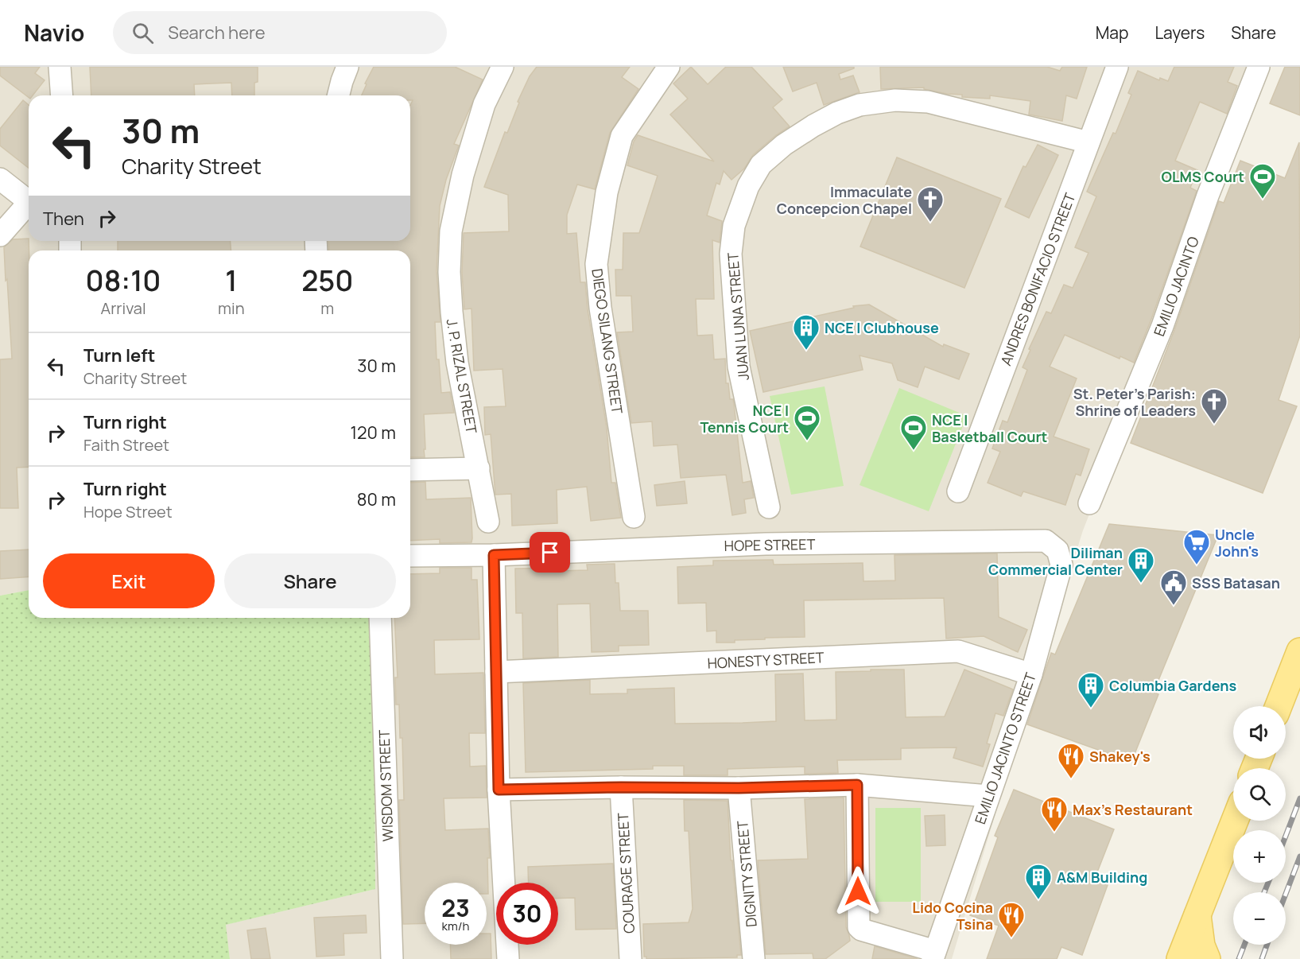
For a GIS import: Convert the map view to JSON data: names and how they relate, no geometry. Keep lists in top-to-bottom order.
{
  "streets": {
    "street": [
      "ANDRES BONIFACIO STREET",
      "EMILIO JACINTO",
      "JUAN LUNA STREET",
      "DIEGO SILANG STREET",
      "J. P. RIZAL STREET",
      "HOPE STREET",
      "HONESTY STREET",
      "EMILIO JACINTO STREET",
      "WISDOM STREET",
      "COURAGE STREET",
      "DIGNITY STREET"
    ]
  },
  "crossings": [
    ["ANDRES BONIFACIO STREET", "JUAN LUNA STREET"],
    ["HOPE STREET", "EMILIO JACINTO STREET"],
    ["HONESTY STREET", "EMILIO JACINTO STREET"]
  ],
  "places": {
    "sports": ["OLMS Court", "NCE I Tennis Court", "NCE I Basketball Court"],
    "church": ["Immaculate Concepcion Chapel", "St. Peter's Parish: Shrine of Leaders"],
    "building": [
      "NCE I Clubhouse",
      "Diliman Commercial Center",
      "Columbia Gardens",
      "A&M Building"
    ],
    "supermarket": ["Uncle John's"],
    "public building": ["SSS Batasan"],
    "restaurant": ["Shakey's", "Max's Restaurant", "Lido Cocina Tsina"]
  },
  "page": {
    "header": "Navio",
    "search": "Search here",
    "nav": ["Map", "Layers", "Share"],
    "turn": ["30 m", "Charity Street"],
    "then": "Then",
    "eta": [
      "08:10",
      "Arrival",
      "1",
      "min",
      "250",
      "m"
    ],
    "list": [
      {
        "name": "Turn left",
        "note": "Charity Street",
        "value": "30 m"
      },
      {
        "name": "Turn right",
        "note": "Faith Street",
        "value": "120 m"
      },
      {
        "name": "Turn right",
        "note": "Hope Street",
        "value": "80 m"
      }
    ],
    "buttons": ["Exit", "Share"],
    "map_buttons": ["+", "−"],
    "speed": "23 km/h",
    "limit": "30"
  }
}
